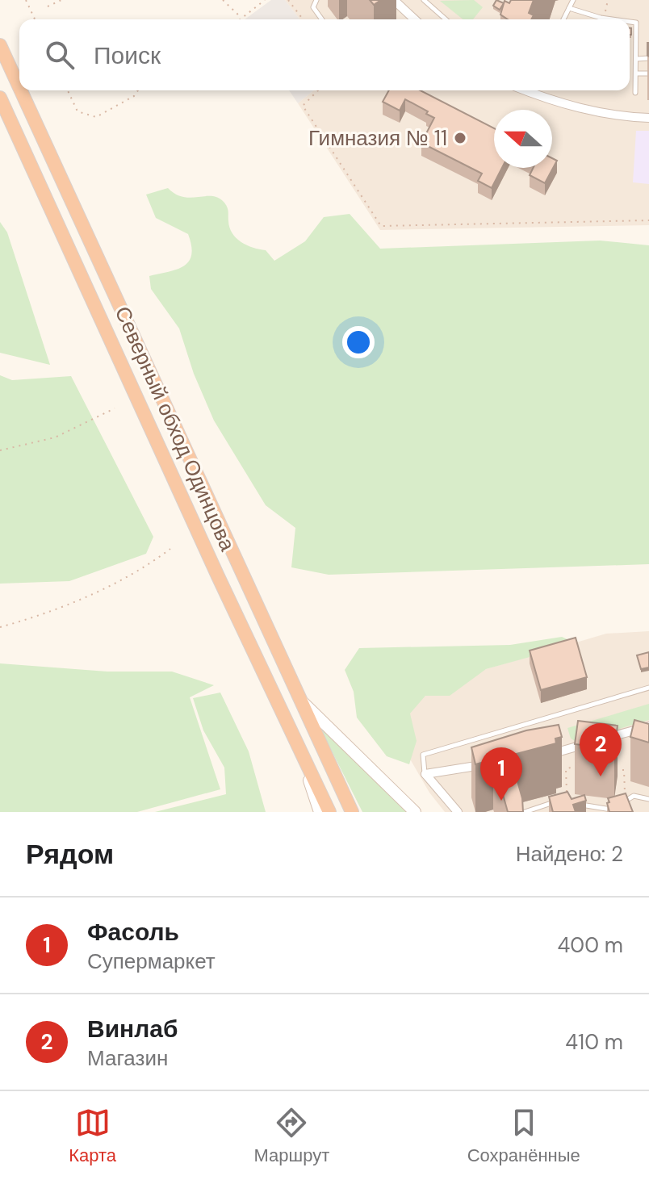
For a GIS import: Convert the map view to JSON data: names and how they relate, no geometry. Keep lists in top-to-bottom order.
{
  "streets": {
    "highway": ["Северный обход Одинцова"]
  },
  "places": ["Гимназия № 11"],
  "north": "left",
  "page": {
    "search": "Поиск",
    "pins": ["2", "1"],
    "heading": ["Рядом", "Найдено: 2"],
    "list": [
      {
        "mark": "1",
        "name": "Фасоль",
        "note": "Супермаркет",
        "value": "400 m"
      },
      {
        "mark": "2",
        "name": "Винлаб",
        "note": "Магазин",
        "value": "410 m"
      }
    ],
    "nav": ["Карта", "Маршрут", "Сохранённые"]
  }
}
